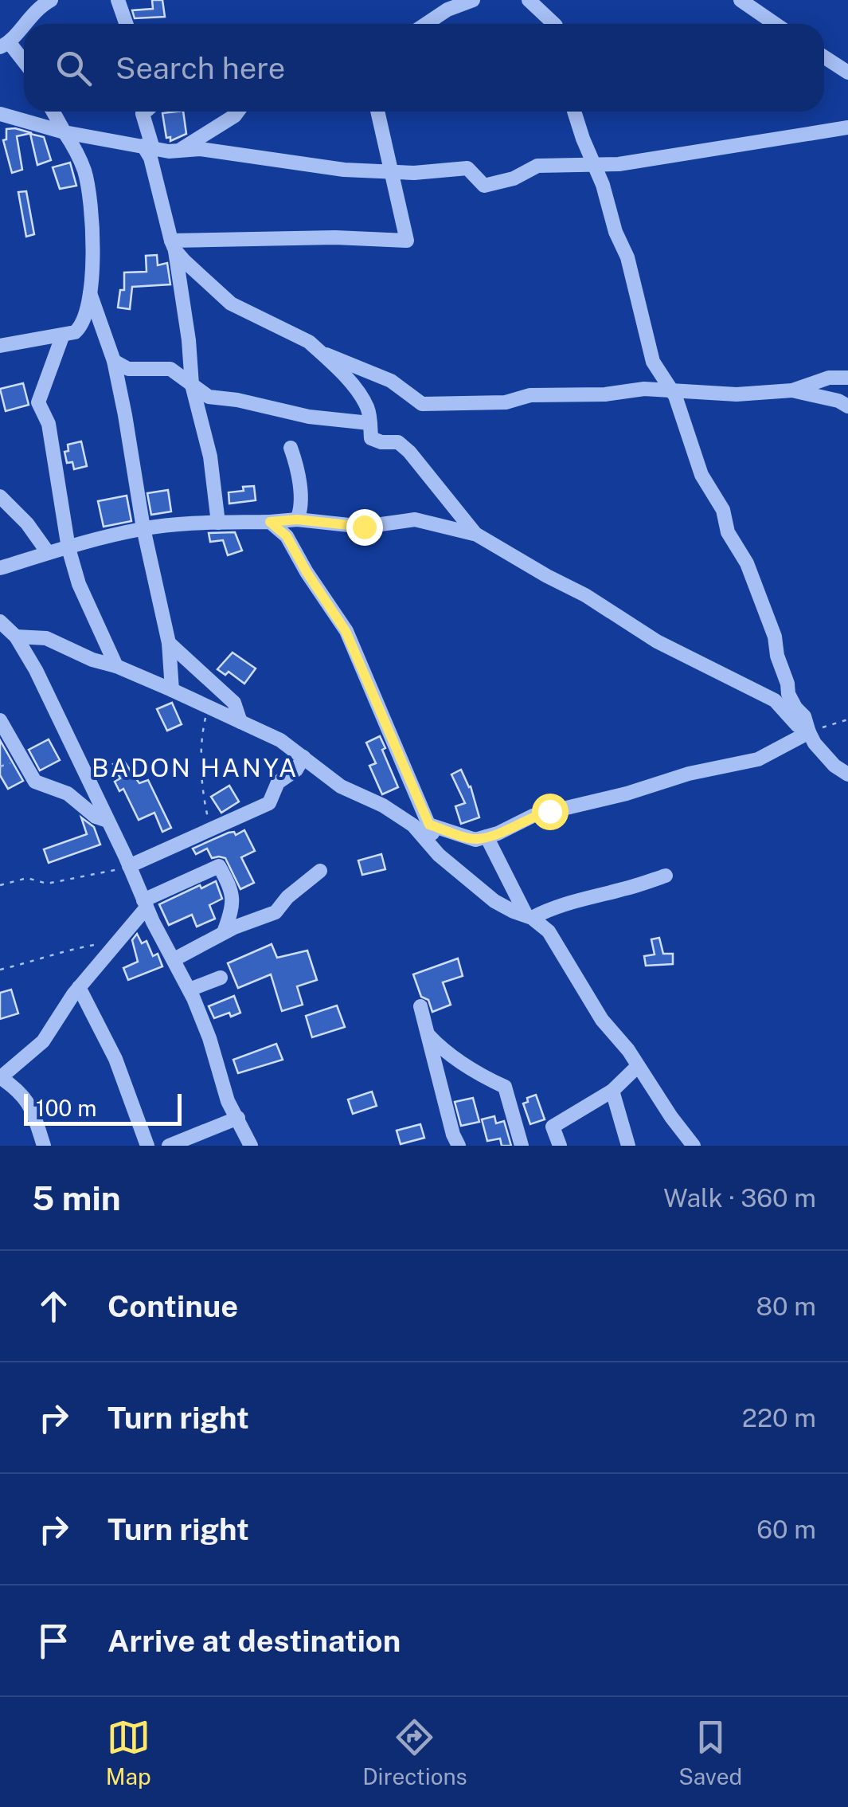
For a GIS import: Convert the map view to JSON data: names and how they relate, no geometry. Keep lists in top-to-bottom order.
{
  "districts": ["BADON HANYA"],
  "scale_bar": "100 m",
  "page": {
    "search": "Search here",
    "scale": "100 m",
    "heading": ["5 min", "Walk · 360 m"],
    "list": [
      ["Continue", "80 m"],
      ["Turn right", "220 m"],
      ["Turn right", "60 m"],
      "Arrive at destination"
    ],
    "nav": ["Map", "Directions", "Saved"]
  }
}
